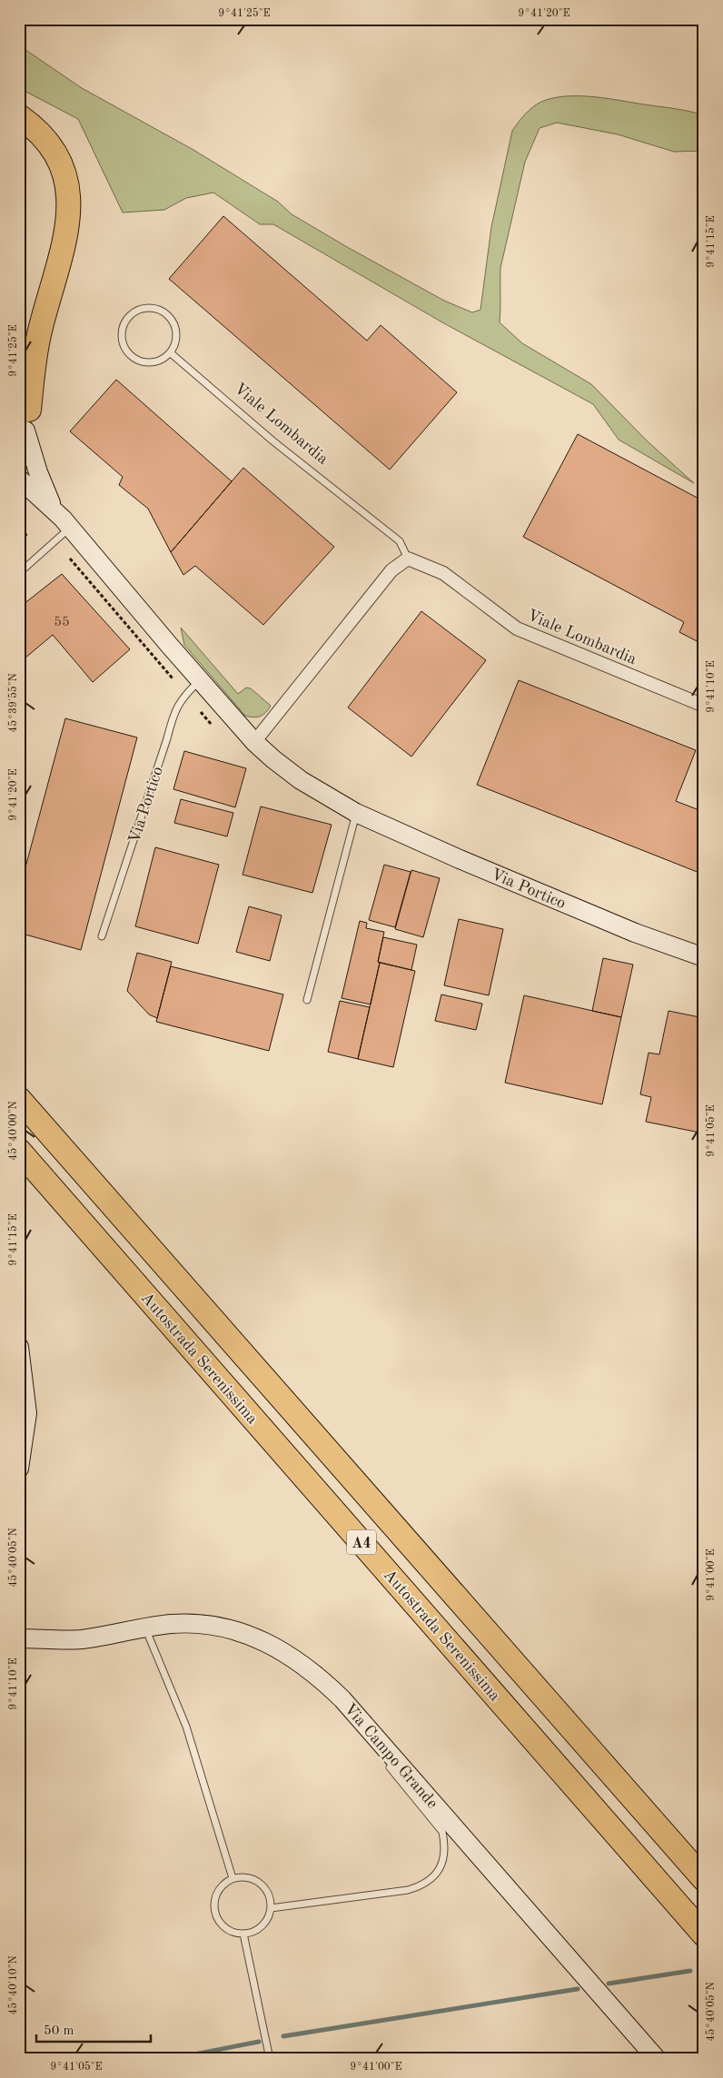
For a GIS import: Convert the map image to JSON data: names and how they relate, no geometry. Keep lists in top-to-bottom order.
{
  "streets": {
    "highway": ["Autostrada Serenissima", "A4"],
    "main road": ["Via Portico", "Via Campo Grande"],
    "street": ["Viale Lombardia"]
  },
  "house_numbers": ["55"],
  "scale_bar": "50 m",
  "coordinates": [
    "9°41'25\"E",
    "9°41'20\"E",
    "9°41'15\"E",
    "9°41'10\"E",
    "45°39'55\"N",
    "45°40'00\"N",
    "9°41'05\"E",
    "45°40'05\"N",
    "9°41'00\"E",
    "45°40'10\"N"
  ]
}
